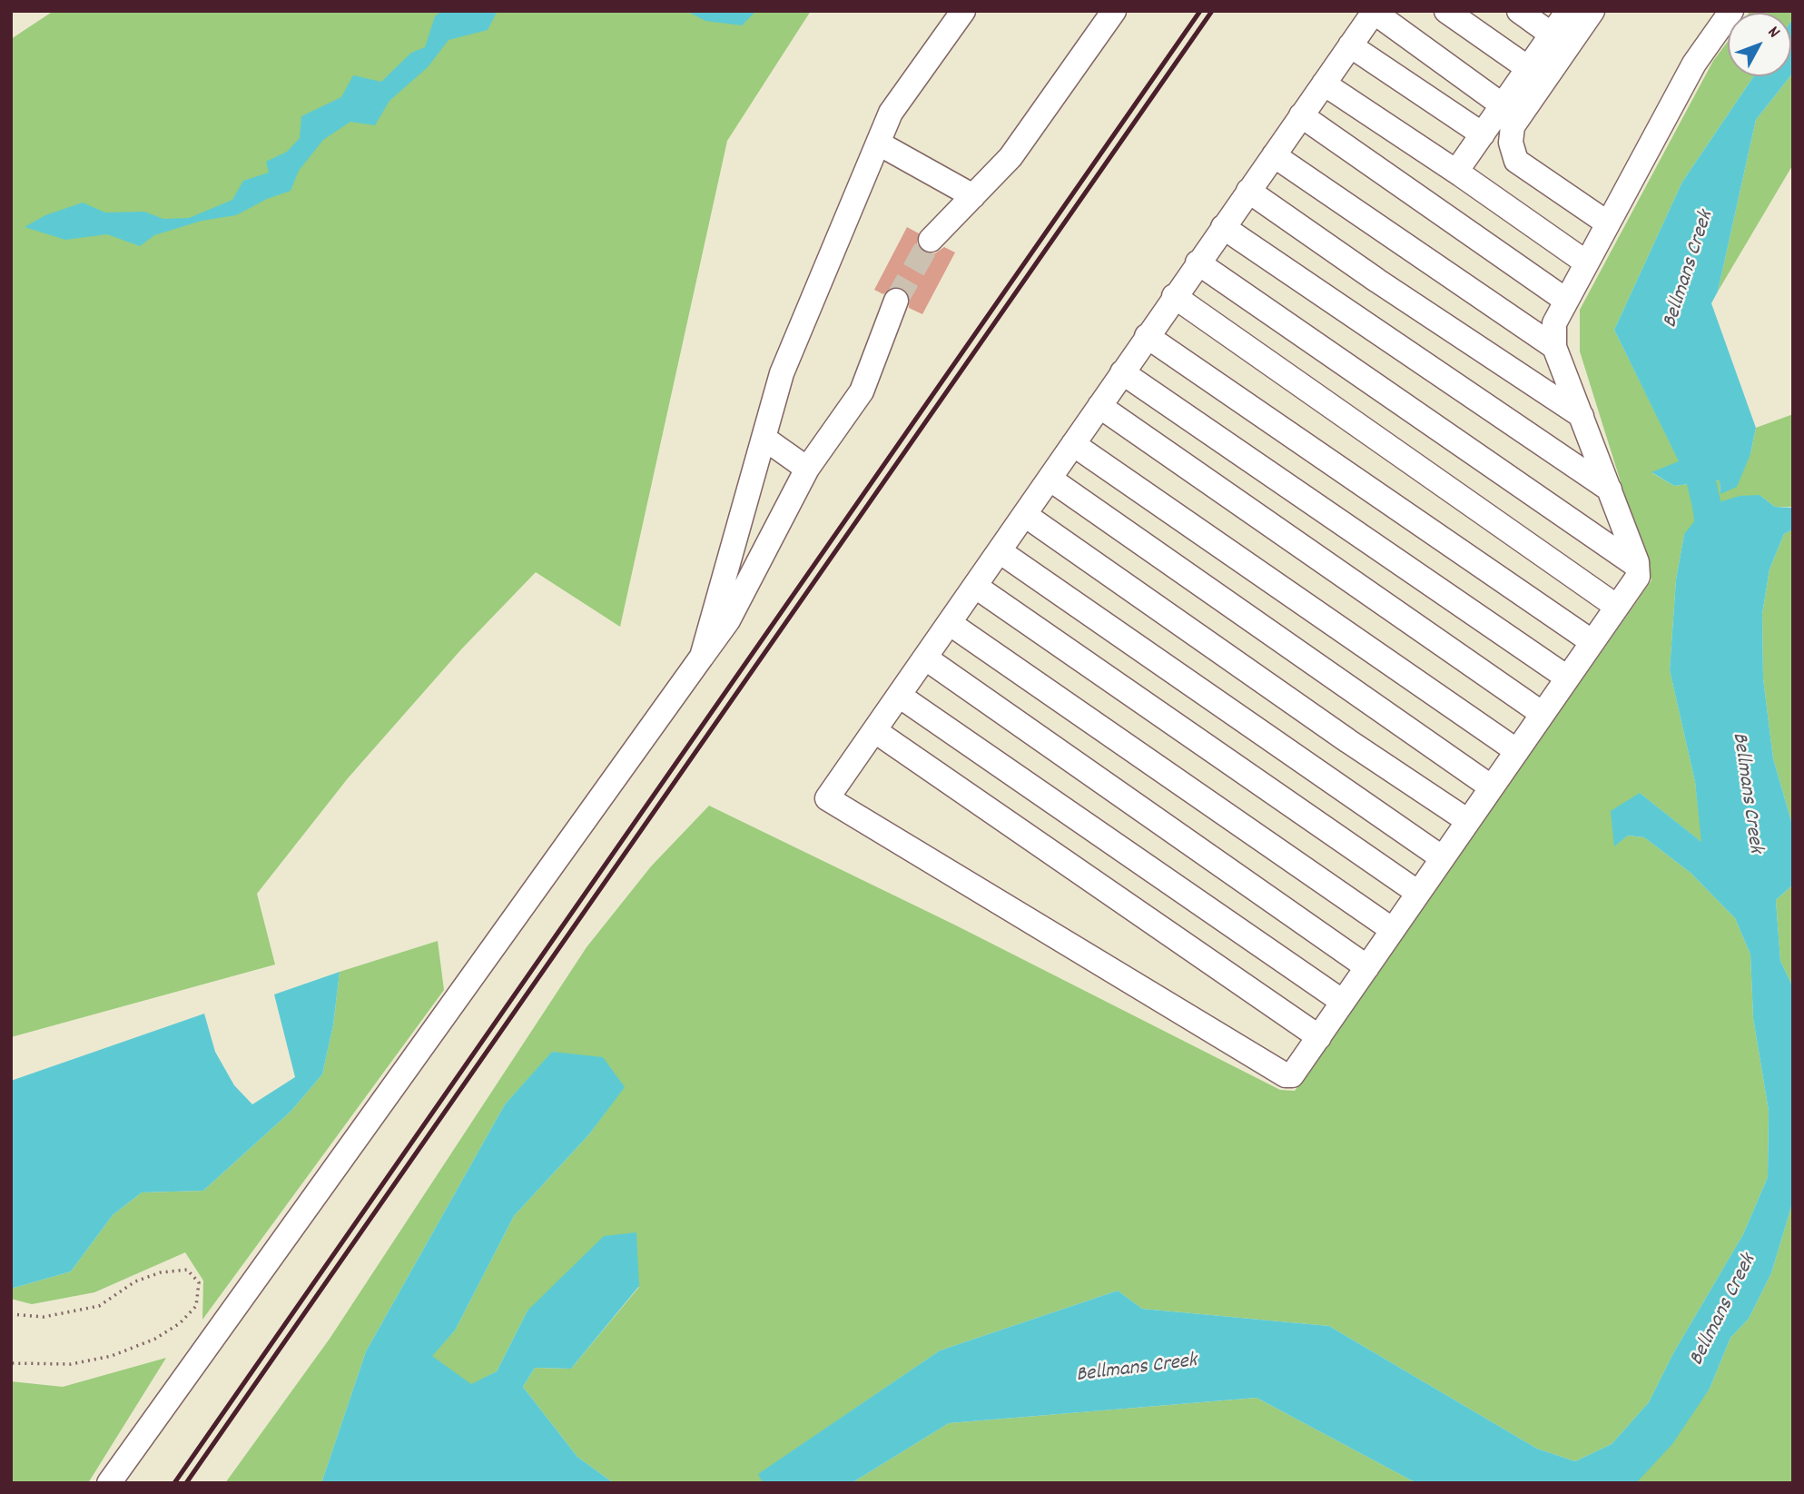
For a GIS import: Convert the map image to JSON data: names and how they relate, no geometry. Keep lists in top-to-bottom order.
{
  "water": ["Bellmans Creek"],
  "north": "top right"
}
